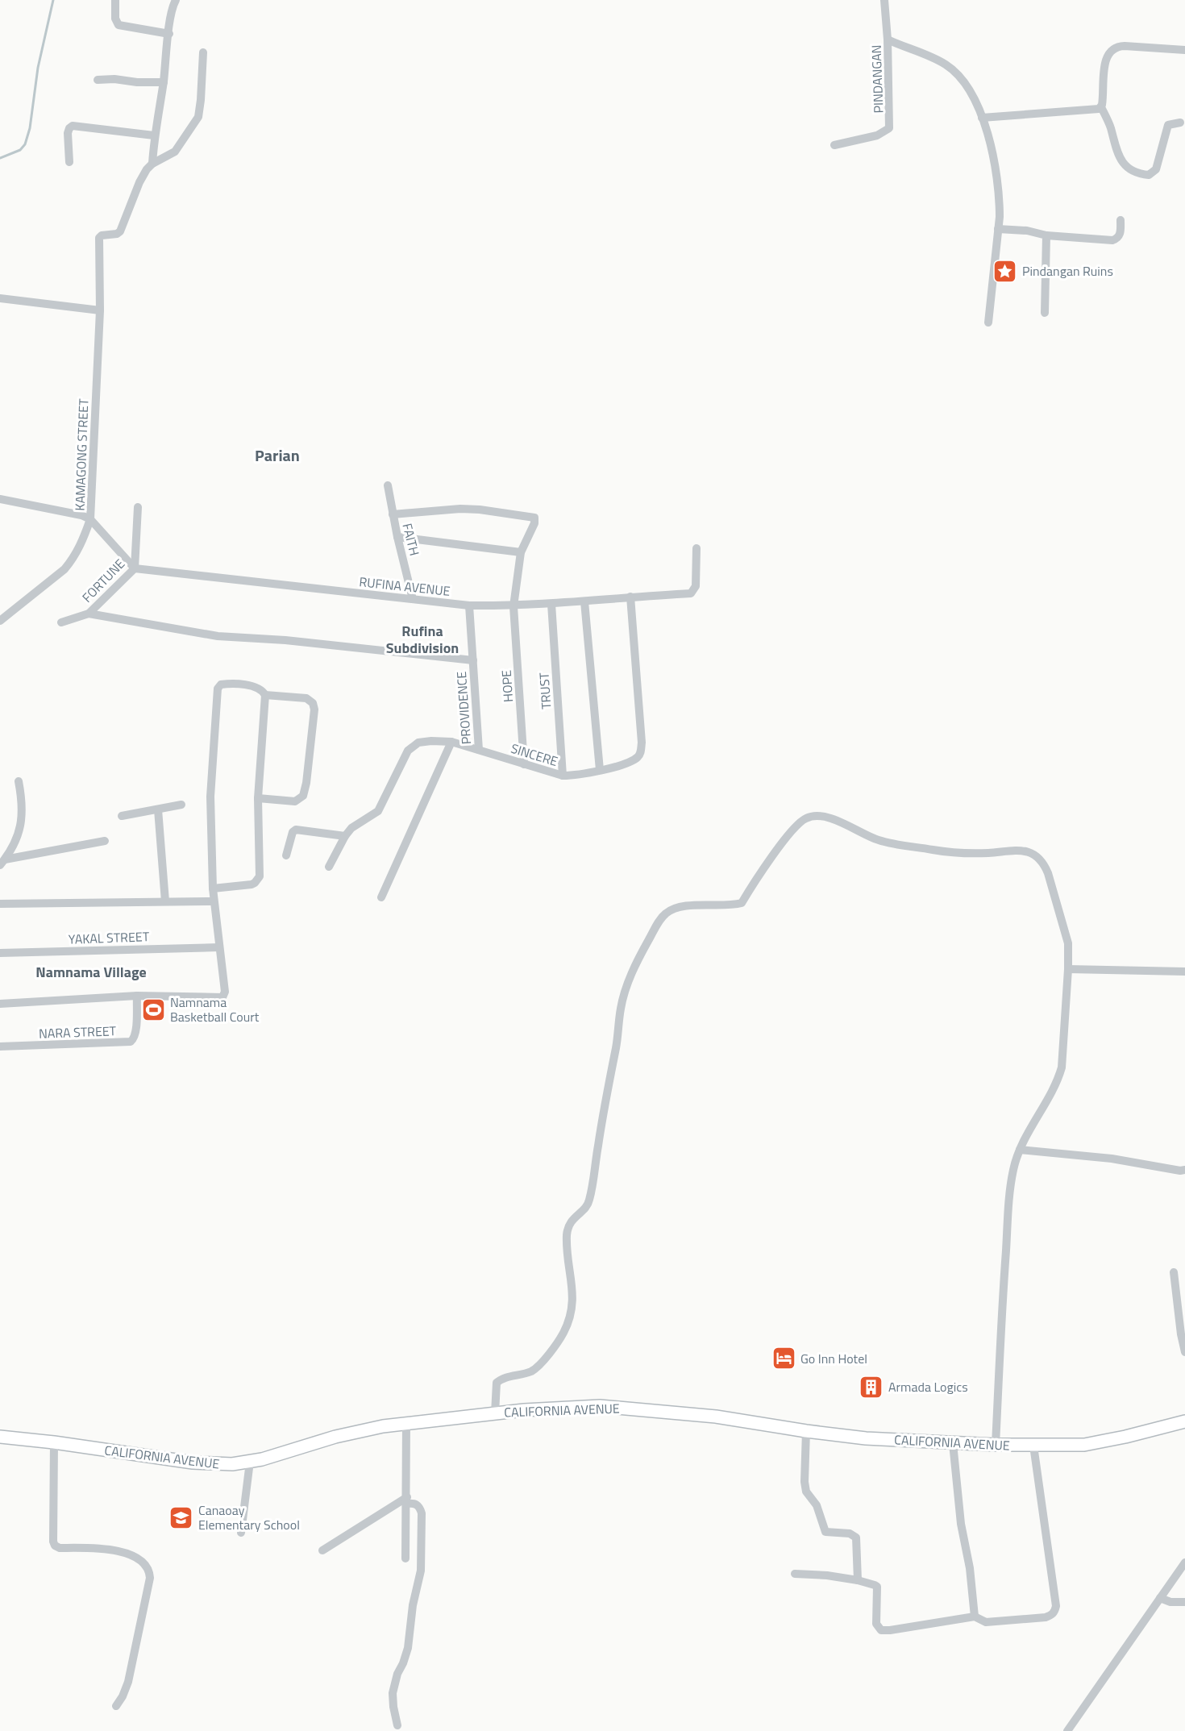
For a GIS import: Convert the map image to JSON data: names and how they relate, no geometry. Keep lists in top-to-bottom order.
{
  "streets": {
    "street": [
      "PINDANGAN",
      "KAMAGONG STREET",
      "FAITH",
      "FORTUNE",
      "RUFINA AVENUE",
      "HOPE",
      "TRUST",
      "PROVIDENCE",
      "SINCERE",
      "YAKAL STREET",
      "NARA STREET",
      "CALIFORNIA AVENUE"
    ]
  },
  "crossings": [
    ["FAITH", "RUFINA AVENUE"],
    ["FAITH", "HOPE"],
    ["FORTUNE", "RUFINA AVENUE"],
    ["RUFINA AVENUE", "HOPE"],
    ["RUFINA AVENUE", "TRUST"],
    ["RUFINA AVENUE", "PROVIDENCE"],
    ["RUFINA AVENUE", "SINCERE"],
    ["HOPE", "SINCERE"],
    ["TRUST", "SINCERE"],
    ["PROVIDENCE", "SINCERE"]
  ],
  "districts": ["Parian", "Rufina Subdivision", "Namnama Village"],
  "places": {
    "place": ["Pindangan Ruins"],
    "sports": ["Namnama Basketball Court"],
    "hotel": ["Go Inn Hotel"],
    "building": ["Armada Logics"],
    "school or university": ["Canaoay Elementary School"]
  }
}
